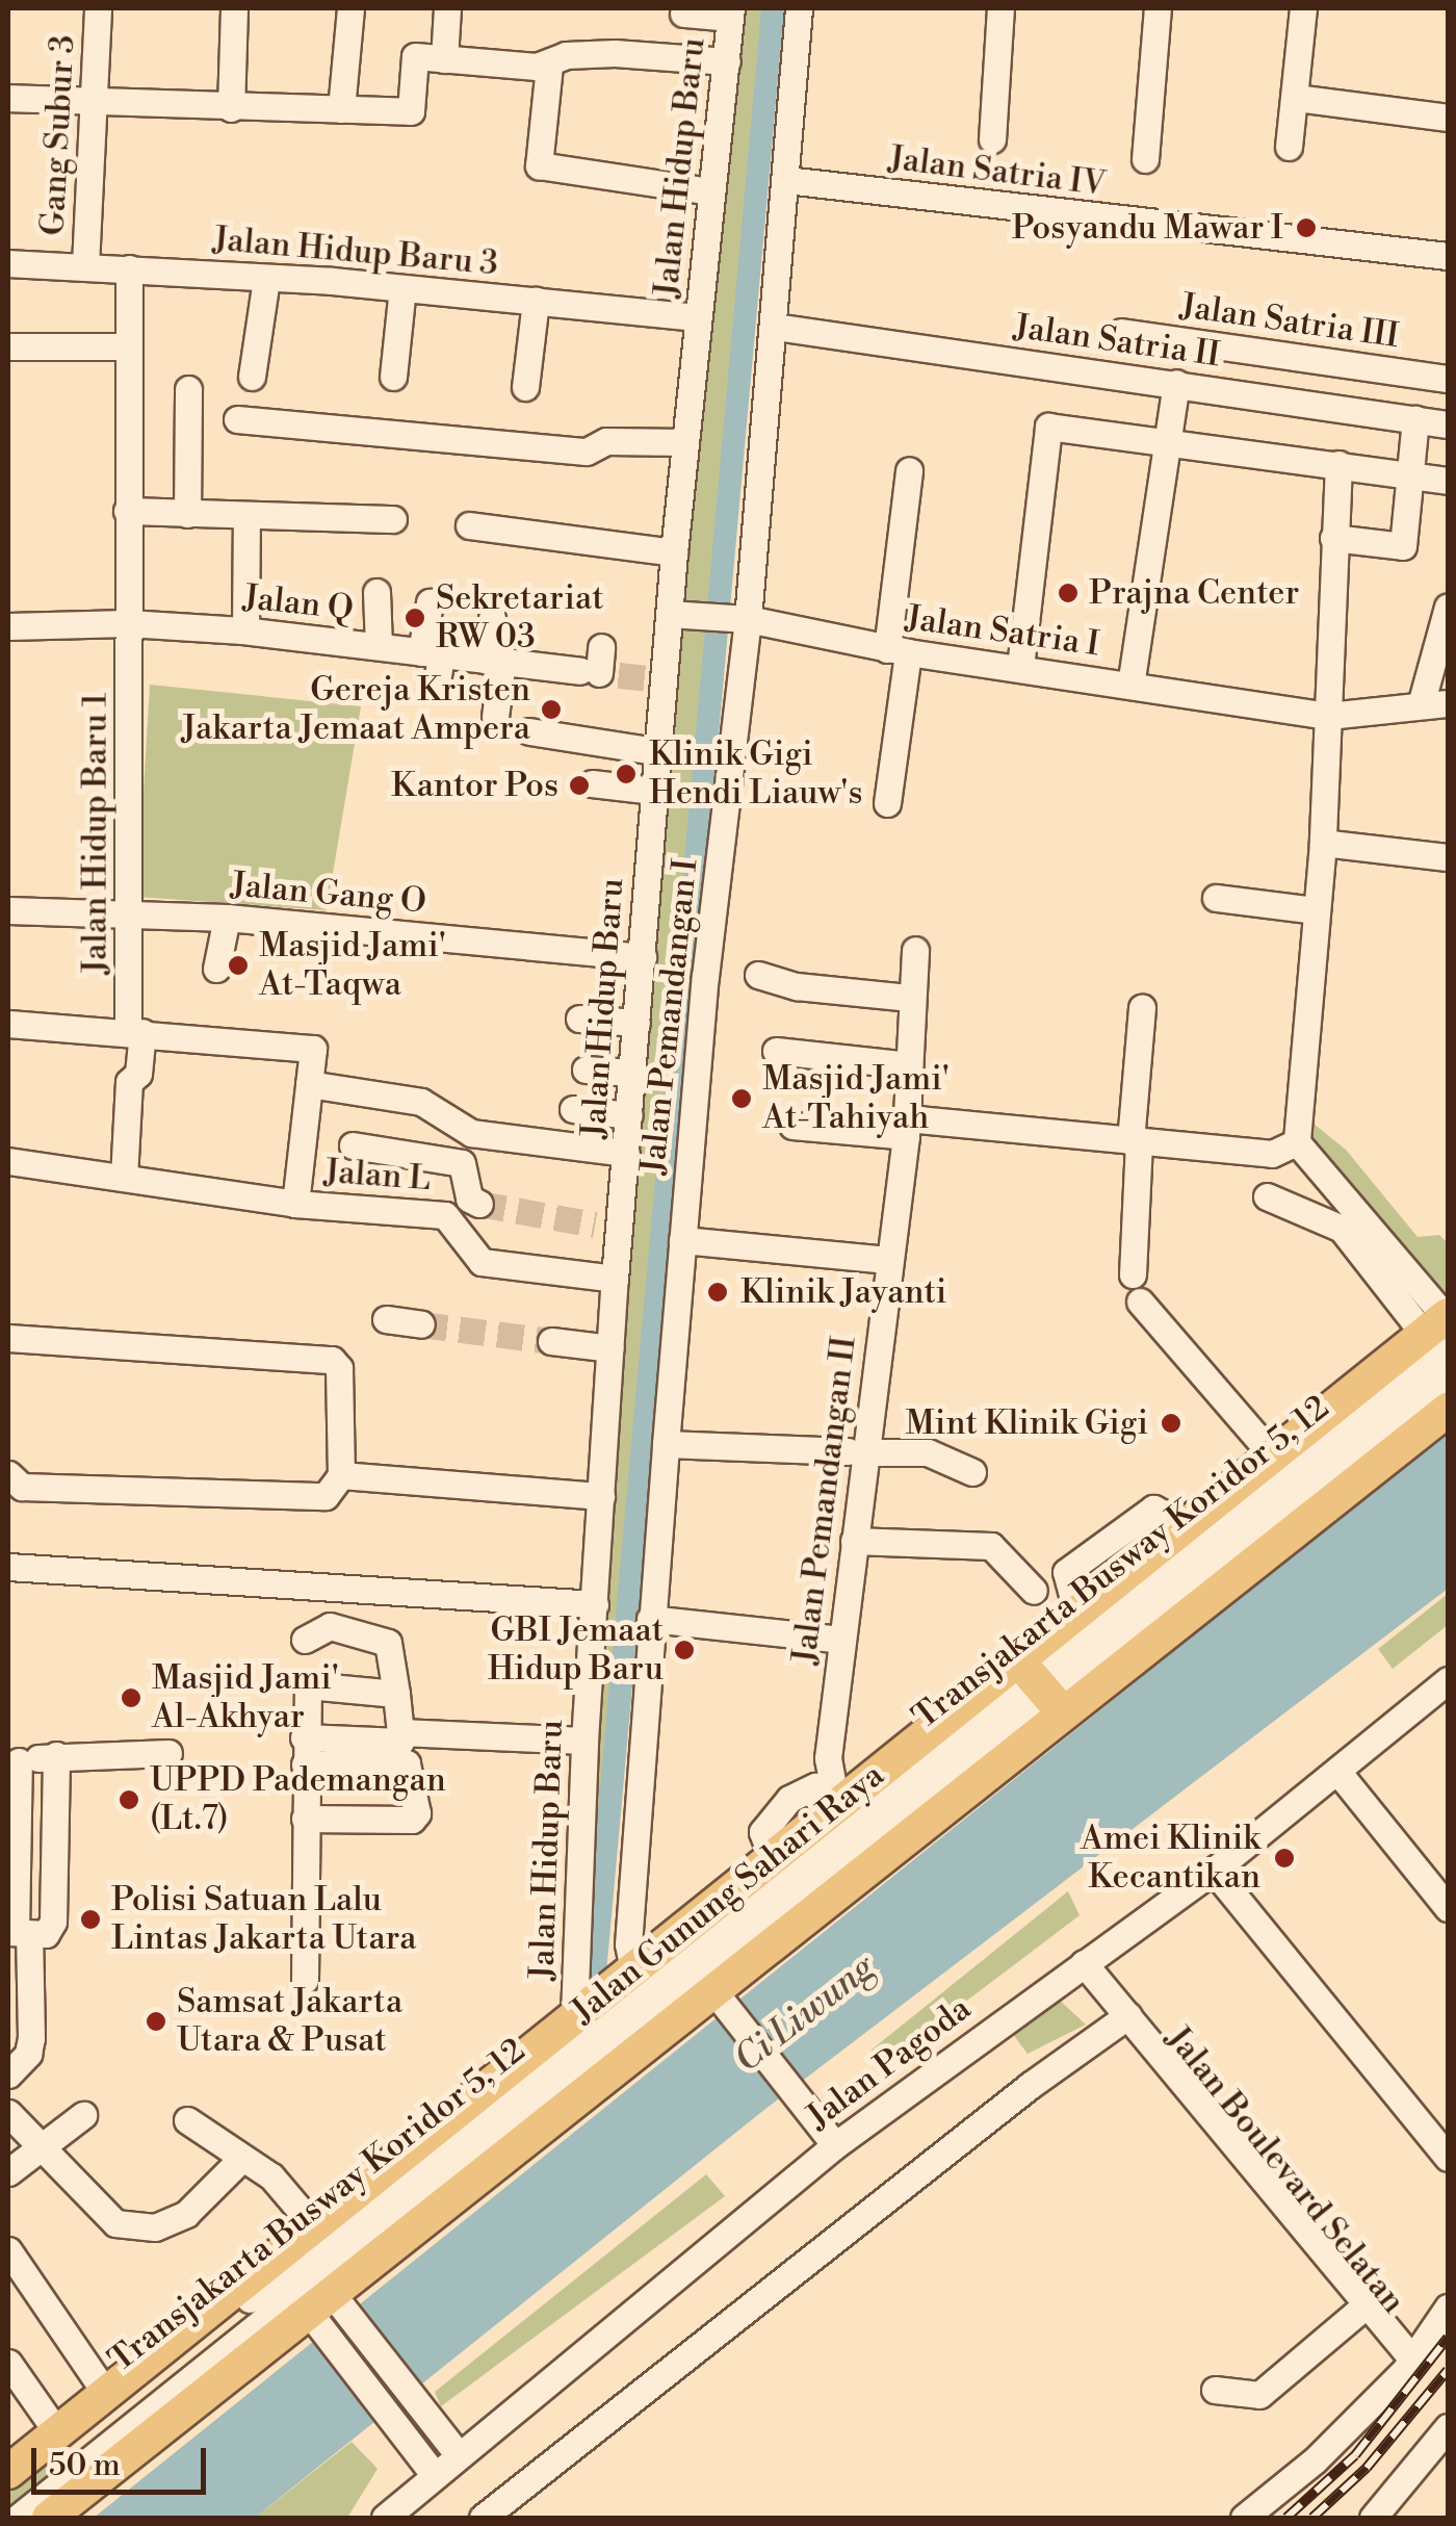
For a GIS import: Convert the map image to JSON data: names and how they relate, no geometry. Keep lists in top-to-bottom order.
{
  "streets": {
    "main road": ["Jalan Gunung Sahari Raya"],
    "street": [
      "Gang Subur 3",
      "Jalan Hidup Baru",
      "Jalan Satria IV",
      "Jalan Hidup Baru 3",
      "Jalan Satria III",
      "Jalan Satria II",
      "Jalan Q",
      "Jalan Satria I",
      "Jalan Hidup Baru 1",
      "Jalan Gang O",
      "Jalan Pemandangan I",
      "Jalan L",
      "Jalan Pemandangan II",
      "Transjakarta Busway Koridor 5, 12",
      "Jalan Pagoda",
      "Jalan Boulevard Selatan"
    ]
  },
  "crossings": [
    ["Gang Subur 3", "Jalan Hidup Baru 3"],
    ["Jalan Hidup Baru", "Jalan Hidup Baru 3"],
    ["Jalan Hidup Baru", "Jalan Satria I"],
    ["Jalan Hidup Baru", "Jalan Gang O"],
    ["Jalan Hidup Baru", "Jalan L"],
    ["Jalan Hidup Baru", "Jalan Gunung Sahari Raya"],
    ["Jalan Satria IV", "Jalan Pemandangan I"],
    ["Jalan Hidup Baru 3", "Jalan Hidup Baru 1"],
    ["Jalan Satria II", "Jalan Pemandangan I"],
    ["Jalan Q", "Jalan Hidup Baru 1"],
    ["Jalan Satria I", "Jalan Pemandangan I"],
    ["Jalan Hidup Baru 1", "Jalan Gang O"],
    ["Jalan Pemandangan I", "Jalan Gunung Sahari Raya"],
    ["Jalan Pemandangan II", "Jalan Gunung Sahari Raya"],
    ["Transjakarta Busway Koridor 5, 12", "Jalan Gunung Sahari Raya"],
    ["Jalan Pagoda", "Jalan Boulevard Selatan"]
  ],
  "water": ["Ci Liwung"],
  "places": [
    "Posyandu Mawar I",
    "Prajna Center",
    "Sekretariat RW 03",
    "Gereja Kristen Jakarta Jemaat Ampera",
    "Klinik Gigi Hendi Liauw's",
    "Kantor Pos",
    "Masjid Jami' At-Taqwa",
    "Masjid Jami' At-Tahiyah",
    "Klinik Jayanti",
    "Mint Klinik Gigi",
    "GBI Jemaat Hidup Baru",
    "Masjid Jami' Al-Akhyar",
    "UPPD Pademangan (Lt.7)",
    "Amei Klinik Kecantikan",
    "Polisi Satuan Lalu Lintas Jakarta Utara",
    "Samsat Jakarta Utara & Pusat"
  ],
  "scale_bar": "50 m"
}
